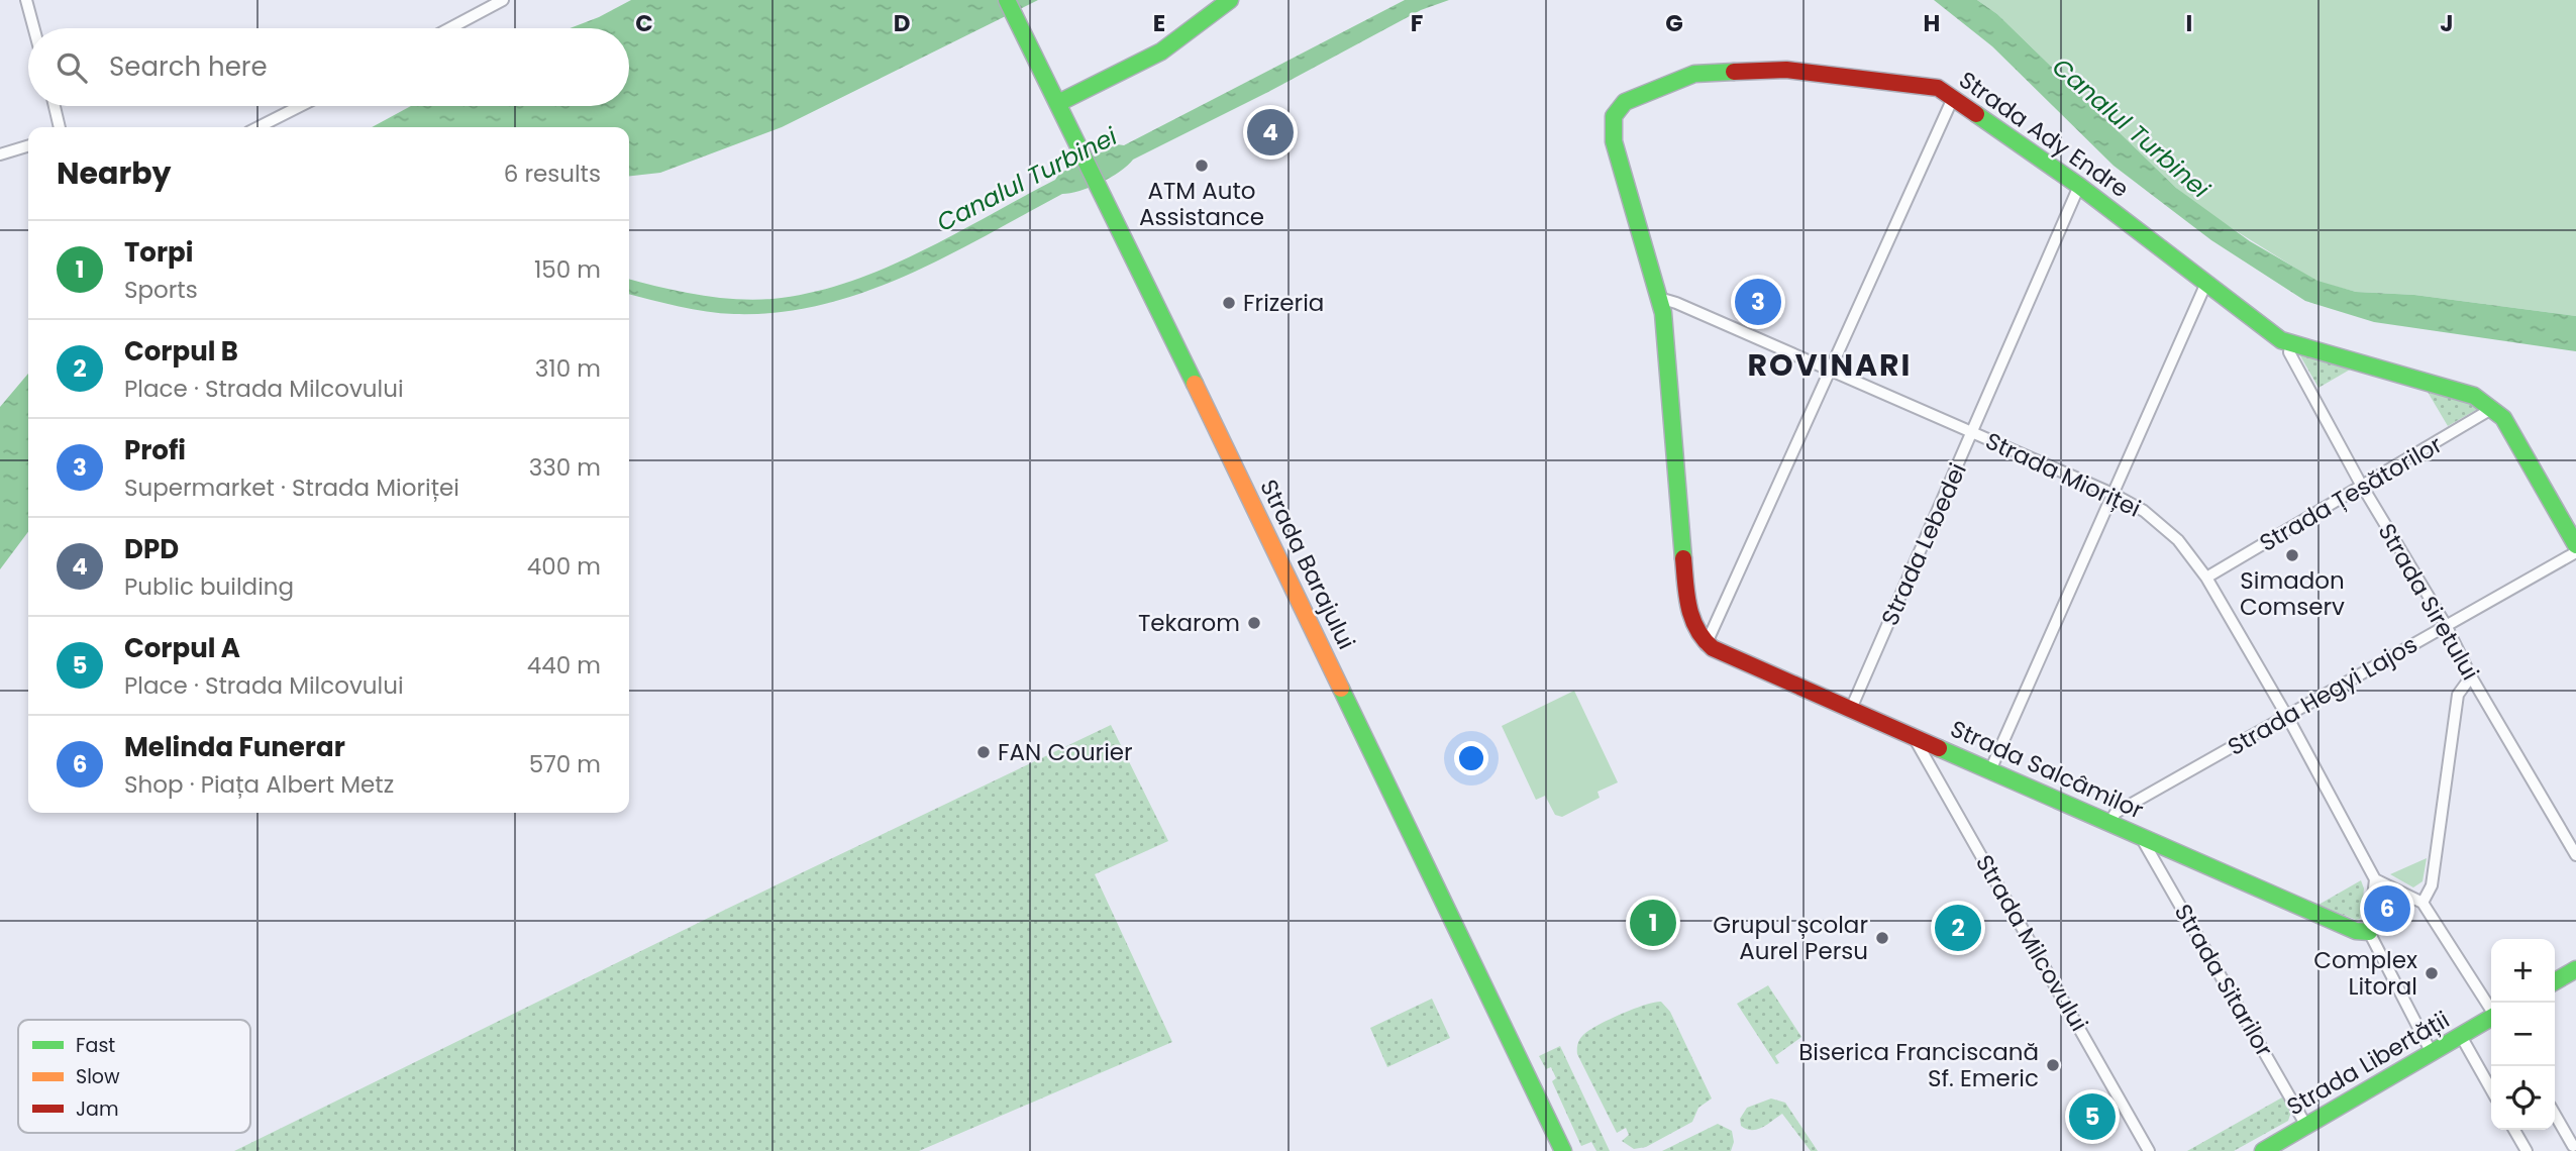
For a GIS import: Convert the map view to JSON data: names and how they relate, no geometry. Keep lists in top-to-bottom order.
{
  "streets": {
    "street": [
      "Strada Ady Endre",
      "Strada Mioriței",
      "Strada Țesătorilor",
      "Strada Lebedei",
      "Strada Barajului",
      "Strada Siretului",
      "Strada Hegyi Lajos",
      "Strada Salcâmilor",
      "Strada Milcovului",
      "Strada Sitarilor",
      "Strada Libertății"
    ]
  },
  "crossings": [
    ["Strada Ady Endre", "Strada Mioriței"],
    ["Strada Ady Endre", "Strada Țesătorilor"],
    ["Strada Ady Endre", "Strada Lebedei"],
    ["Strada Ady Endre", "Strada Siretului"],
    ["Strada Ady Endre", "Strada Salcâmilor"],
    ["Strada Mioriței", "Strada Țesătorilor"],
    ["Strada Mioriței", "Strada Lebedei"],
    ["Strada Mioriței", "Strada Hegyi Lajos"],
    ["Strada Țesătorilor", "Strada Siretului"],
    ["Strada Lebedei", "Strada Salcâmilor"],
    ["Strada Siretului", "Strada Hegyi Lajos"],
    ["Strada Hegyi Lajos", "Strada Salcâmilor"],
    ["Strada Salcâmilor", "Strada Milcovului"],
    ["Strada Salcâmilor", "Strada Sitarilor"],
    ["Strada Sitarilor", "Strada Libertății"]
  ],
  "districts": ["ROVINARI"],
  "water": ["Canalul Turbinei"],
  "places": [
    "ATM Auto Assistance",
    "Frizeria",
    "Simadon Comserv",
    "Tekarom",
    "FAN Courier",
    "Grupul școlar Aurel Persu",
    "Complex Litoral",
    "Biserica Franciscană Sf. Emeric"
  ],
  "legend": ["Fast", "Slow", "Jam"],
  "page": {
    "search": "Search here",
    "pins": [
      "4",
      "3",
      "6",
      "1",
      "2",
      "5"
    ],
    "heading": ["Nearby", "6 results"],
    "list": [
      {
        "mark": "1",
        "name": "Torpi",
        "note": "Sports",
        "value": "150 m"
      },
      {
        "mark": "2",
        "name": "Corpul B",
        "note": "Place · Strada Milcovului",
        "value": "310 m"
      },
      {
        "mark": "3",
        "name": "Profi",
        "note": "Supermarket · Strada Mioriței",
        "value": "330 m"
      },
      {
        "mark": "4",
        "name": "DPD",
        "note": "Public building",
        "value": "400 m"
      },
      {
        "mark": "5",
        "name": "Corpul A",
        "note": "Place · Strada Milcovului",
        "value": "440 m"
      },
      {
        "mark": "6",
        "name": "Melinda Funerar",
        "note": "Shop · Piața Albert Metz",
        "value": "570 m"
      }
    ],
    "map_buttons": ["+", "−"]
  },
  "grid": {
    "columns": [
      "C",
      "D",
      "E",
      "F",
      "G",
      "H",
      "I",
      "J"
    ]
  }
}
